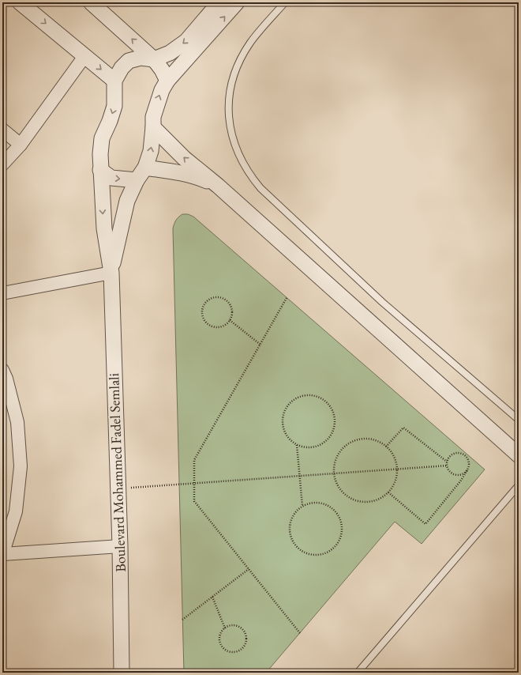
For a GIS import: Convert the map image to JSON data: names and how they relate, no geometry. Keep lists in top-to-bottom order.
{
  "streets": {
    "street": ["Boulevard Mohammed Fadel Semlali"]
  }
}
